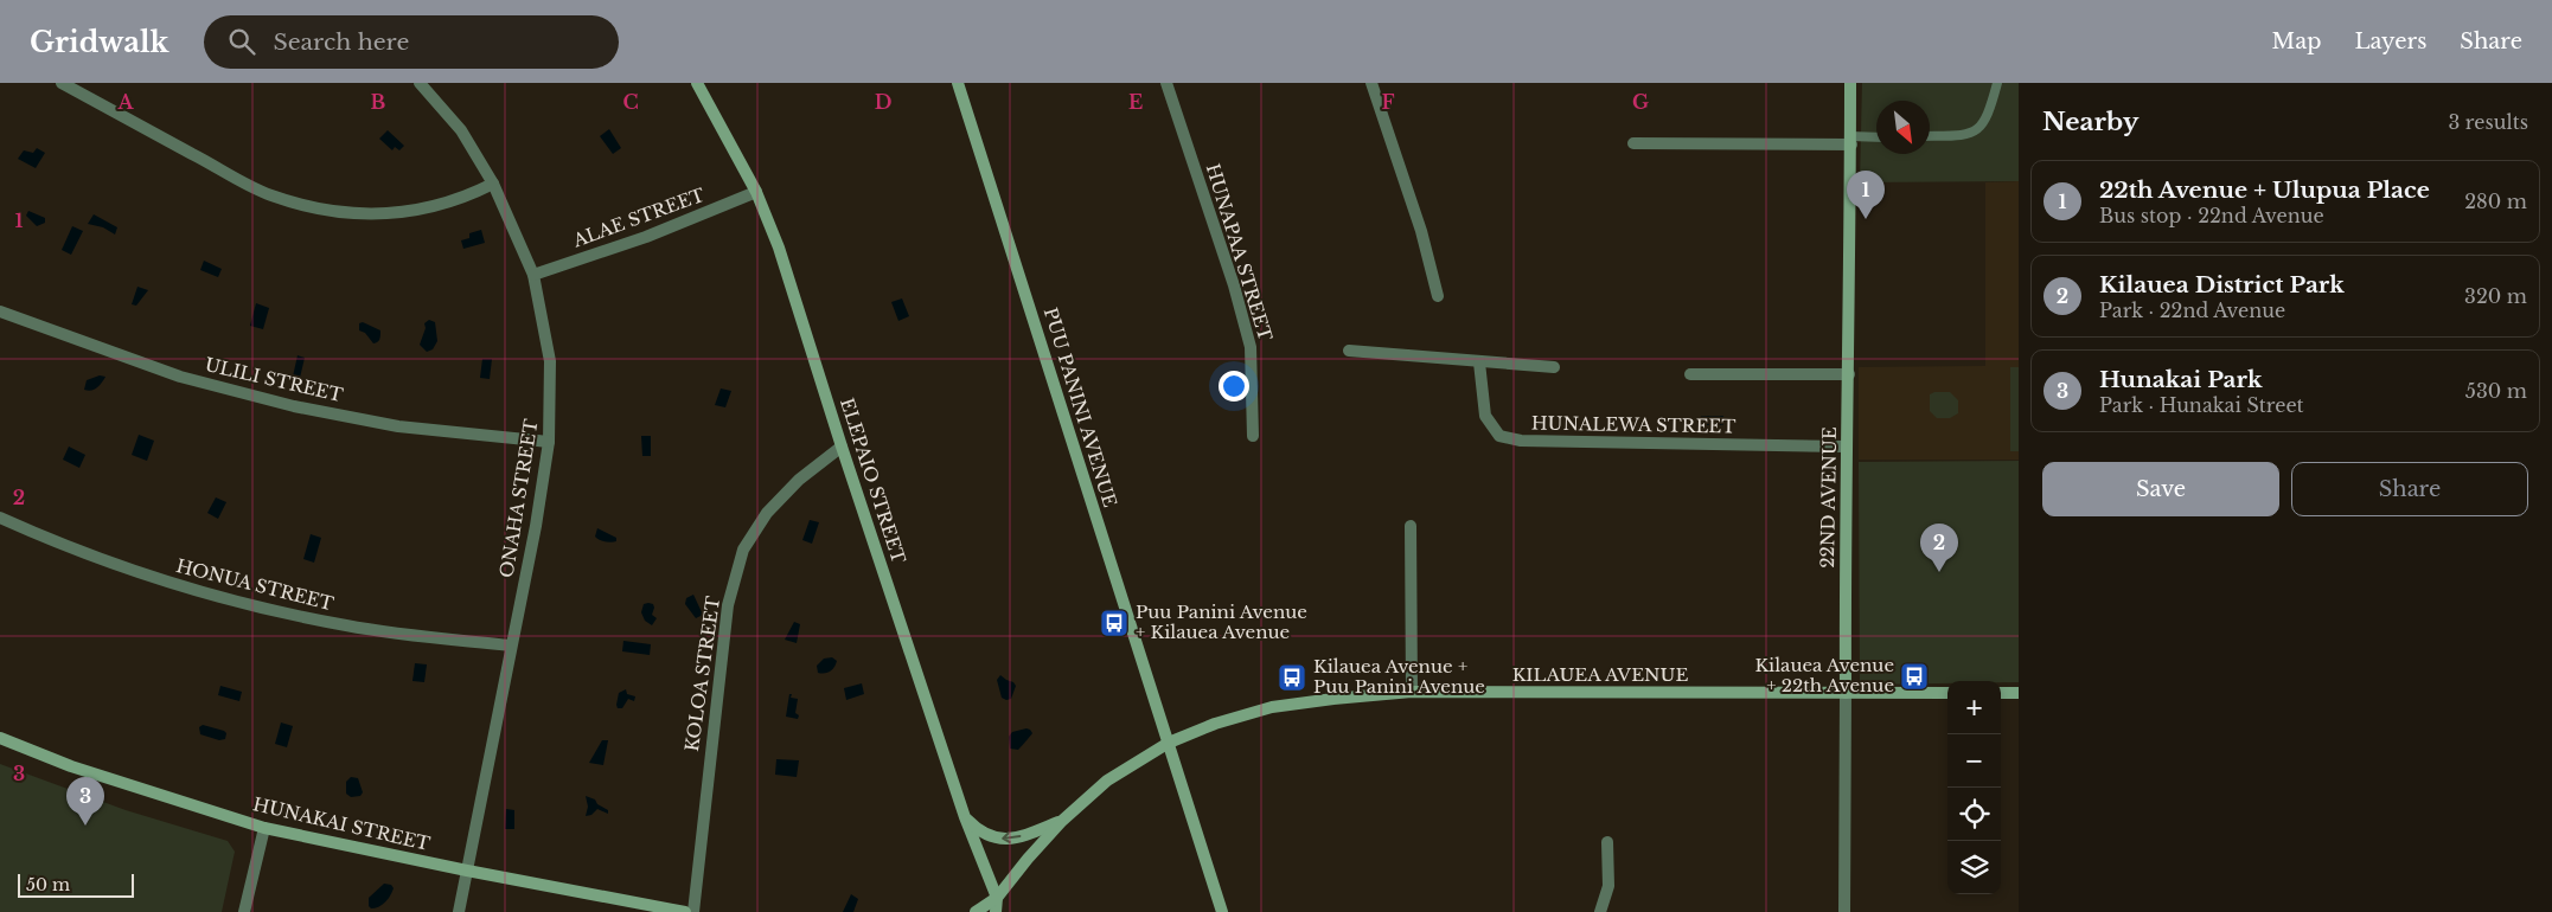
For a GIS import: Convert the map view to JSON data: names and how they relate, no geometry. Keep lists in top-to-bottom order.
{
  "streets": {
    "street": [
      "ALAE STREET",
      "HUNAPAA STREET",
      "ULILI STREET",
      "PUU PANINI AVENUE",
      "HUNALEWA STREET",
      "ELEPAIO STREET",
      "22ND AVENUE",
      "ONAHA STREET",
      "HONUA STREET",
      "KOLOA STREET",
      "KILAUEA AVENUE",
      "HUNAKAI STREET"
    ]
  },
  "crossings": [
    ["ALAE STREET", "ELEPAIO STREET"],
    ["ALAE STREET", "ONAHA STREET"],
    ["ULILI STREET", "ONAHA STREET"],
    ["PUU PANINI AVENUE", "KILAUEA AVENUE"],
    ["HUNALEWA STREET", "22ND AVENUE"],
    ["ELEPAIO STREET", "KOLOA STREET"],
    ["ELEPAIO STREET", "KILAUEA AVENUE"],
    ["22ND AVENUE", "KILAUEA AVENUE"],
    ["ONAHA STREET", "HONUA STREET"],
    ["ONAHA STREET", "HUNAKAI STREET"]
  ],
  "places": {
    "bus stop": ["Puu Panini Avenue + Kilauea Avenue", "Kilauea Avenue + 22th Avenue", "Kilauea Avenue + Puu Panini Avenue"]
  },
  "scale_bar": "50 m",
  "north": "bottom right",
  "page": {
    "header": "Gridwalk",
    "search": "Search here",
    "nav": ["Map", "Layers", "Share"],
    "heading": ["Nearby", "3 results"],
    "list": [
      {
        "mark": "1",
        "name": "22th Avenue + Ulupua Place",
        "note": "Bus stop · 22nd Avenue",
        "value": "280 m"
      },
      {
        "mark": "2",
        "name": "Kilauea District Park",
        "note": "Park · 22nd Avenue",
        "value": "320 m"
      },
      {
        "mark": "3",
        "name": "Hunakai Park",
        "note": "Park · Hunakai Street",
        "value": "530 m"
      }
    ],
    "pins": ["1", "2", "3"],
    "buttons": ["Save", "Share"],
    "map_buttons": ["+", "−"],
    "scale": "50 m"
  },
  "grid": {
    "columns": [
      "A",
      "B",
      "C",
      "D",
      "E",
      "F",
      "G"
    ],
    "rows": ["1", "2", "3"]
  }
}
